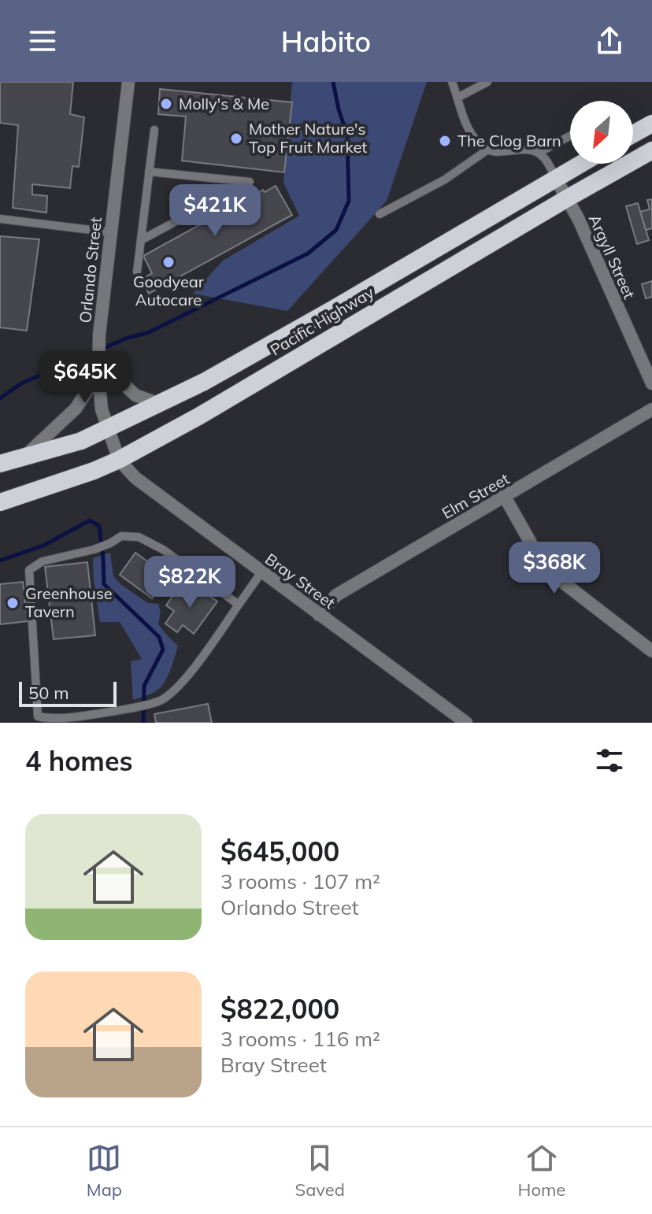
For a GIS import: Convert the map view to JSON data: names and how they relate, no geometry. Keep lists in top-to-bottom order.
{
  "streets": {
    "highway": ["Pacific Highway"],
    "street": [
      "Argyll Street",
      "Orlando Street",
      "Elm Street",
      "Bray Street"
    ]
  },
  "crossings": [
    ["Argyll Street", "Pacific Highway"],
    ["Orlando Street", "Pacific Highway"],
    ["Orlando Street", "Bray Street"],
    ["Pacific Highway", "Bray Street"],
    ["Elm Street", "Bray Street"]
  ],
  "places": [
    "Molly's & Me",
    "Mother Nature's Top Fruit Market",
    "The Clog Barn",
    "Goodyear Autocare",
    "Greenhouse Tavern"
  ],
  "scale_bar": "50 m",
  "north": "bottom left",
  "page": {
    "header": "Habito",
    "price": [
      "$421K",
      "$645K",
      "$368K",
      "$822K"
    ],
    "scale": "50 m",
    "heading": "4 homes",
    "list": [
      {
        "name": "$645,000",
        "note": "3 rooms · 107 m² · Orlando Street"
      },
      {
        "name": "$822,000",
        "note": "3 rooms · 116 m² · Bray Street"
      }
    ],
    "tabs": ["Map", "Saved", "Home"]
  }
}
